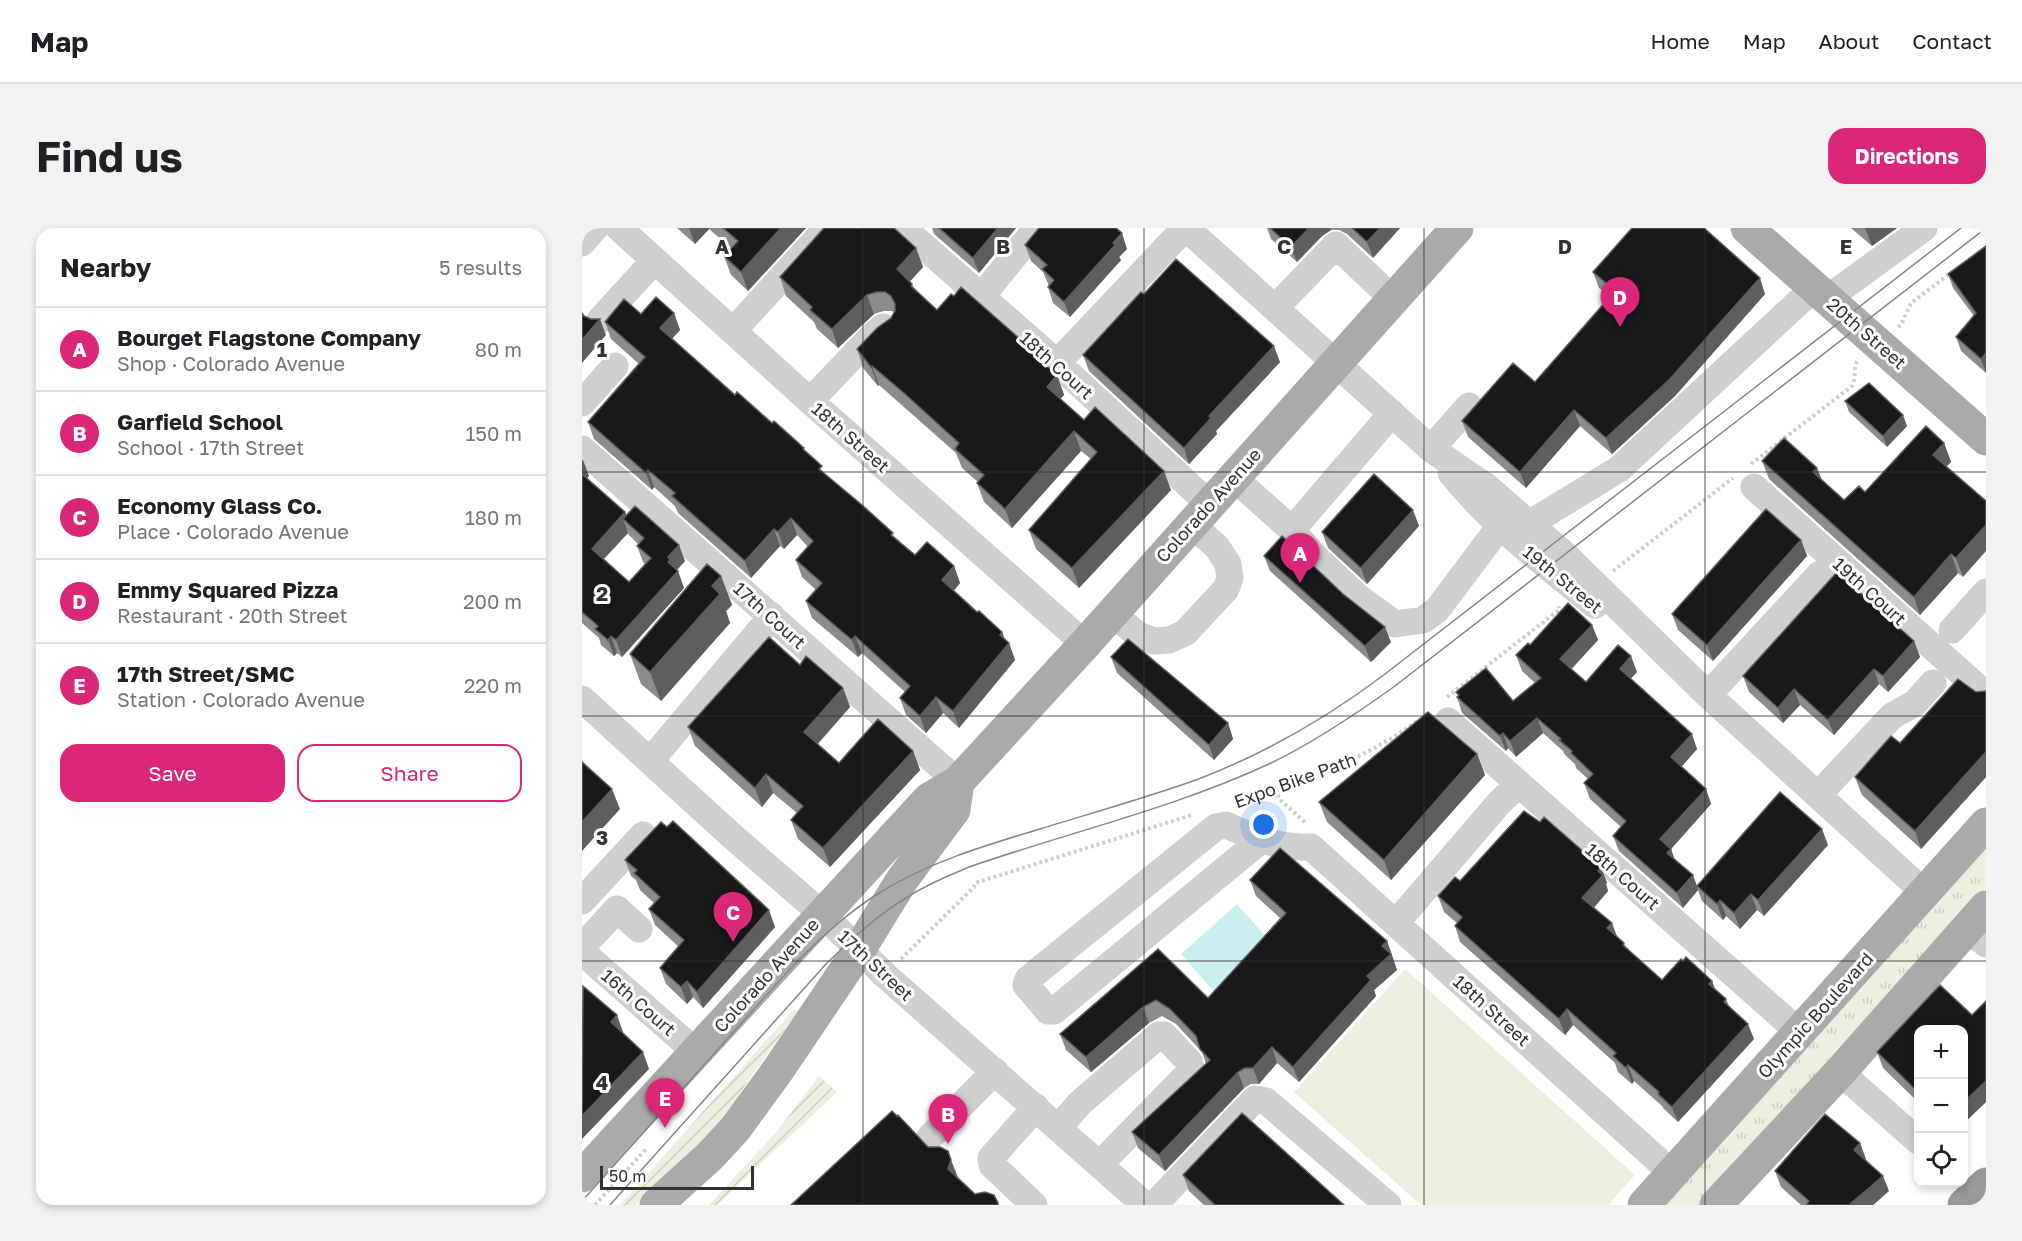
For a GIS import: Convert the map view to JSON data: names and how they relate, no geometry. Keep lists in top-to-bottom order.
{
  "streets": {
    "main road": ["20th Street", "Colorado Avenue", "Olympic Boulevard"],
    "street": [
      "18th Court",
      "18th Street",
      "19th Street",
      "19th Court",
      "17th Court",
      "17th Street",
      "16th Court"
    ],
    "path": ["Expo Bike Path"]
  },
  "crossings": [
    ["18th Court", "Colorado Avenue"],
    ["18th Court", "Olympic Boulevard"],
    ["18th Street", "Colorado Avenue"],
    ["18th Street", "Olympic Boulevard"],
    ["Colorado Avenue", "19th Street"],
    ["Colorado Avenue", "17th Court"],
    ["Colorado Avenue", "17th Street"],
    ["Colorado Avenue", "16th Court"],
    ["19th Street", "Olympic Boulevard"]
  ],
  "scale_bar": "50 m",
  "page": {
    "header": "Map",
    "nav": [
      "Home",
      "Map",
      "About",
      "Contact"
    ],
    "buttons": [
      "Directions",
      ["Save", "Share"]
    ],
    "title": "Find us",
    "heading": ["Nearby", "5 results"],
    "pins": [
      "D",
      "A",
      "C",
      "E",
      "B"
    ],
    "list": [
      {
        "mark": "A",
        "name": "Bourget Flagstone Company",
        "note": "Shop · Colorado Avenue",
        "value": "80 m"
      },
      {
        "mark": "B",
        "name": "Garfield School",
        "note": "School · 17th Street",
        "value": "150 m"
      },
      {
        "mark": "C",
        "name": "Economy Glass Co.",
        "note": "Place · Colorado Avenue",
        "value": "180 m"
      },
      {
        "mark": "D",
        "name": "Emmy Squared Pizza",
        "note": "Restaurant · 20th Street",
        "value": "200 m"
      },
      {
        "mark": "E",
        "name": "17th Street/SMC",
        "note": "Station · Colorado Avenue",
        "value": "220 m"
      }
    ],
    "map_buttons": ["+", "−"],
    "scale": "50 m"
  },
  "grid": {
    "columns": [
      "A",
      "B",
      "C",
      "D",
      "E"
    ],
    "rows": [
      "1",
      "2",
      "3",
      "4"
    ]
  }
}
